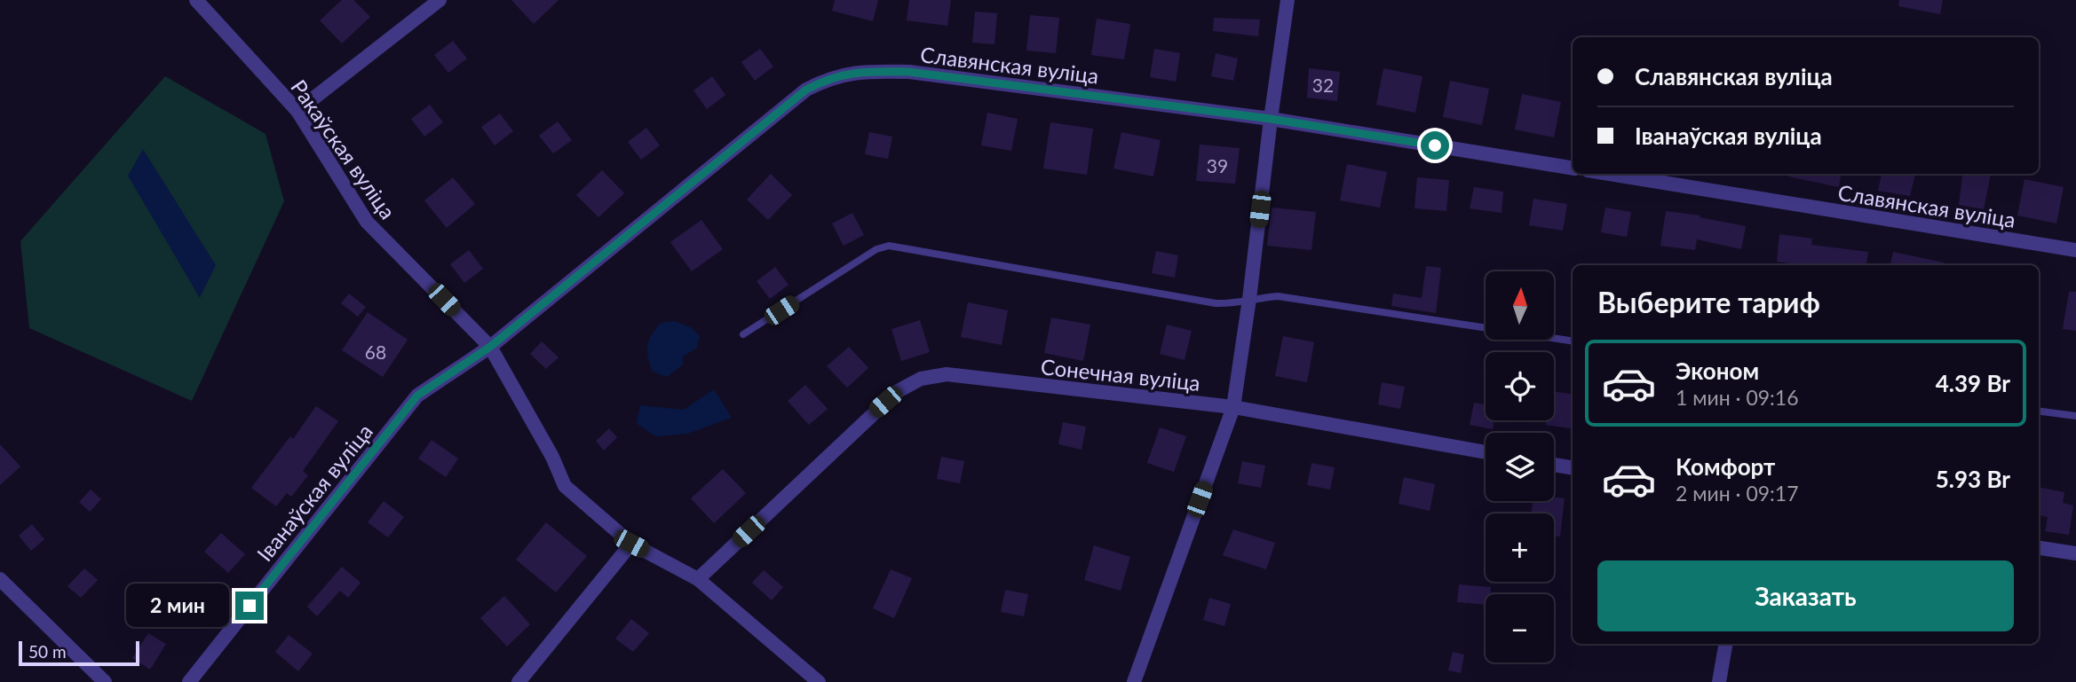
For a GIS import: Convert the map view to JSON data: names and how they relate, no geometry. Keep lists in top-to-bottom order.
{
  "streets": {
    "street": [
      "Славянская вуліца",
      "Ракаўская вуліца",
      "Сонечная вуліца",
      "Іванаўская вуліца"
    ]
  },
  "crossings": [
    ["Славянская вуліца", "Ракаўская вуліца"],
    ["Славянская вуліца", "Іванаўская вуліца"],
    ["Ракаўская вуліца", "Сонечная вуліца"],
    ["Ракаўская вуліца", "Іванаўская вуліца"]
  ],
  "house_numbers": ["32", "39", "68"],
  "scale_bar": "50 m",
  "north": "top",
  "page": {
    "banner": ["Славянская вуліца", "Іванаўская вуліца"],
    "heading": "Выберите тариф",
    "map_buttons": ["+", "−"],
    "list": [
      {
        "name": "Эконом",
        "note": "1 мин · 09:16",
        "value": "4.39 Br"
      },
      {
        "name": "Комфорт",
        "note": "2 мин · 09:17",
        "value": "5.93 Br"
      }
    ],
    "buttons": "Заказать",
    "bubble": "2 мин",
    "scale": "50 m"
  }
}
